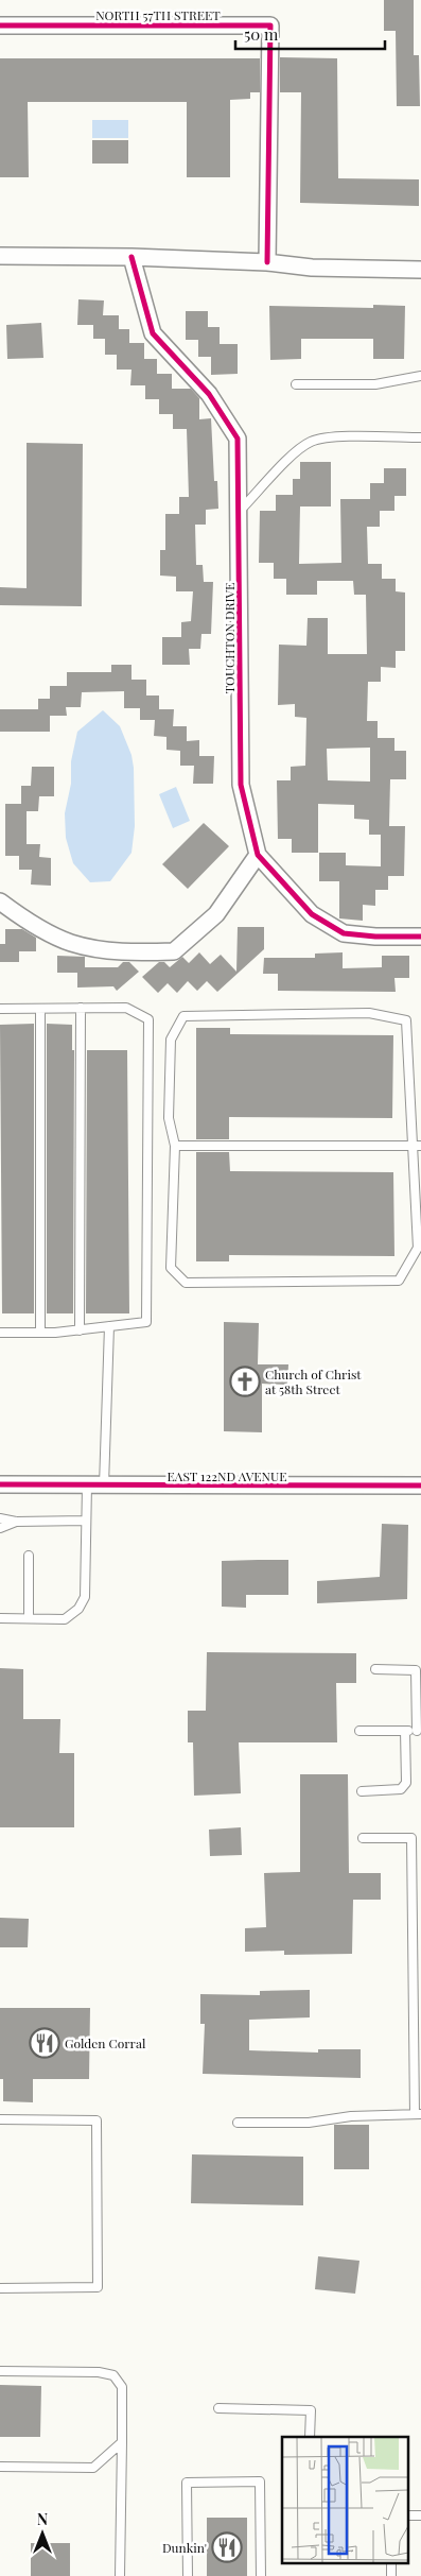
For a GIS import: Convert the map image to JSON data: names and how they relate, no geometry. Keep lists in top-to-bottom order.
{
  "streets": {
    "street": ["NORTH 57TH STREET", "TOUCHTON DRIVE", "EAST 122ND AVENUE"]
  },
  "places": {
    "church": ["Church of Christ at 58th Street"],
    "restaurant": ["Golden Corral", "Dunkin'"]
  },
  "scale_bar": "50 m",
  "north": "top"
}
